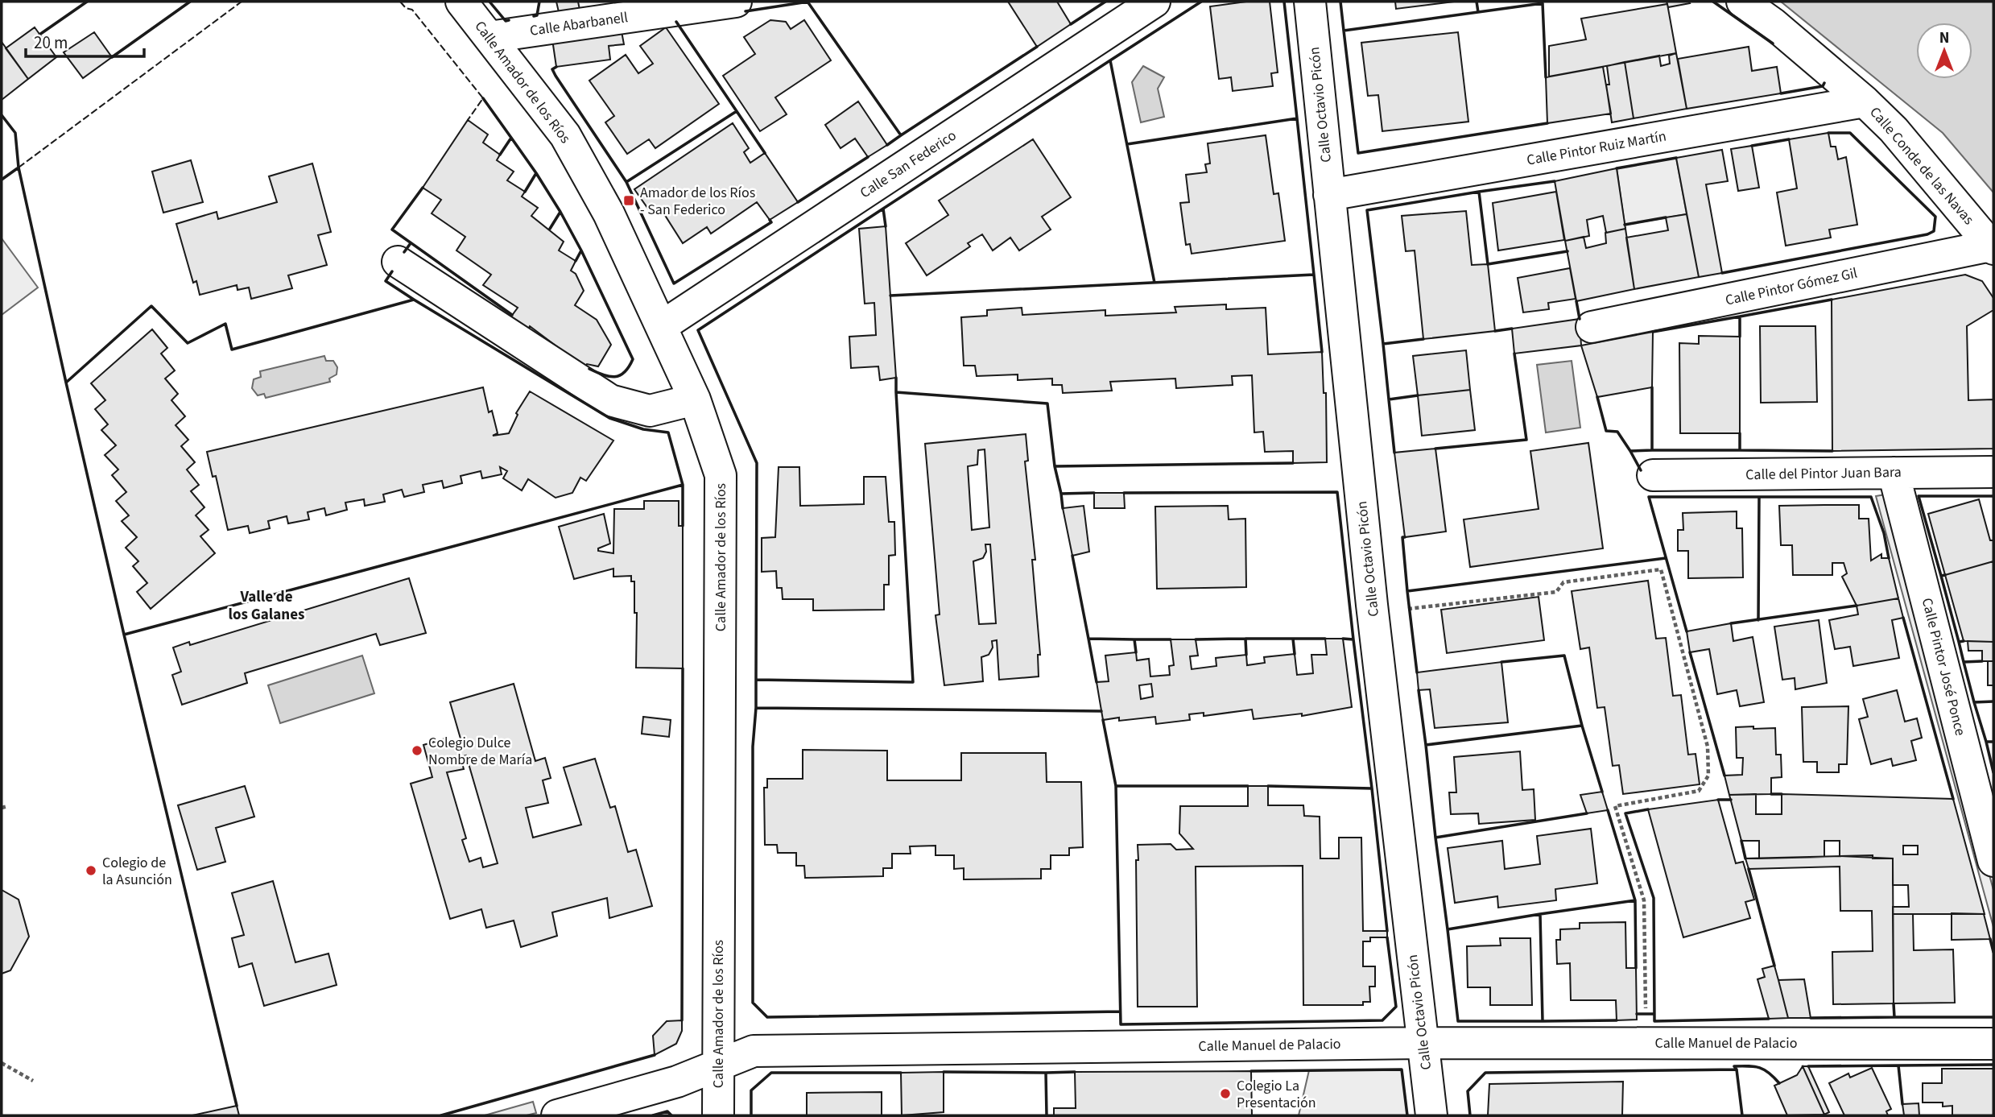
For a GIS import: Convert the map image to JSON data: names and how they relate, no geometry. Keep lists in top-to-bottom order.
{
  "streets": {
    "street": [
      "Calle Abarbanell",
      "Calle Amador de los Ríos",
      "Calle Octavio Picón",
      "Calle Pintor Ruiz Martín",
      "Calle San Federico",
      "Calle Conde de las Navas",
      "Calle Pintor Gómez Gil",
      "Calle del Pintor Juan Bara",
      "Calle Pintor José Ponce",
      "Calle Manuel de Palacio"
    ]
  },
  "crossings": [
    ["Calle Abarbanell", "Calle Amador de los Ríos"],
    ["Calle Amador de los Ríos", "Calle San Federico"],
    ["Calle Amador de los Ríos", "Calle Manuel de Palacio"],
    ["Calle Octavio Picón", "Calle Pintor Ruiz Martín"],
    ["Calle Octavio Picón", "Calle Manuel de Palacio"],
    ["Calle Pintor Ruiz Martín", "Calle Conde de las Navas"],
    ["Calle Conde de las Navas", "Calle Pintor Gómez Gil"],
    ["Calle del Pintor Juan Bara", "Calle Pintor José Ponce"]
  ],
  "districts": ["Valle de los Galanes"],
  "places": {
    "transit": ["Amador de los Ríos - San Federico"],
    "other": ["Colegio Dulce Nombre de María", "Colegio de la Asunción", "Colegio La Presentación"]
  },
  "scale_bar": "20 m",
  "north": "top"
}
